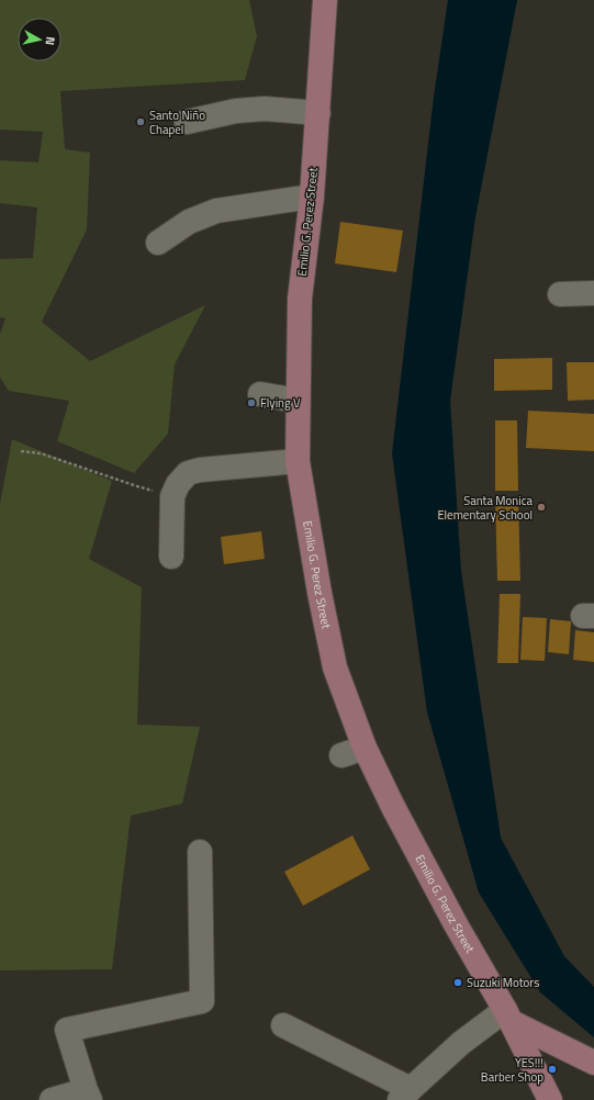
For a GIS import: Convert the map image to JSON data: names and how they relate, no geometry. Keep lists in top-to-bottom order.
{
  "streets": {
    "main road": ["Emilio G. Perez Street"]
  },
  "places": [
    "Santo Niño Chapel",
    "Flying V",
    "Santa Monica Elementary School",
    "Suzuki Motors",
    "YES!!! Barber Shop"
  ],
  "north": "right"
}
